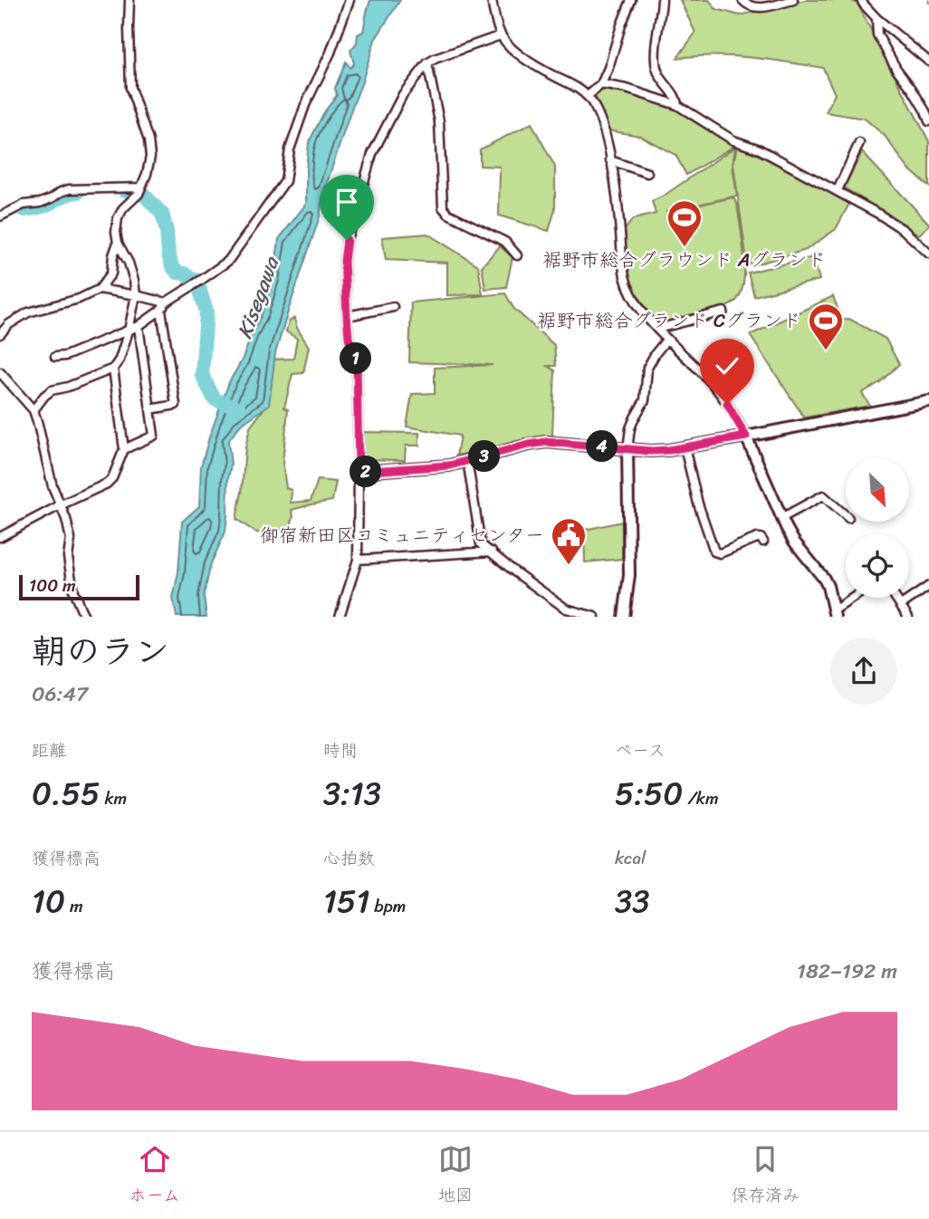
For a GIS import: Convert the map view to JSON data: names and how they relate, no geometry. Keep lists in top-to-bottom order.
{
  "water": ["Kisegawa"],
  "places": {
    "sports": ["裾野市総合グラウンド Aグランド", "裾野市総合グランド Cグランド"],
    "public building": ["御宿新田区コミュニティセンター"]
  },
  "scale_bar": "100 m",
  "north": "bottom right",
  "page": {
    "pins": [
      "1",
      "4",
      "3",
      "2"
    ],
    "scale": "100 m",
    "heading": ["朝のラン", "06:47"],
    "stats": [
      ["距離", "0.55 km"],
      ["時間", "3:13"],
      ["ペース", "5:50 /km"],
      ["獲得標高", "10 m"],
      ["心拍数", "151 bpm"],
      ["kcal", "33"]
    ],
    "chart": ["獲得標高", "182–192 m"],
    "tabs": ["ホーム", "地図", "保存済み"]
  }
}
